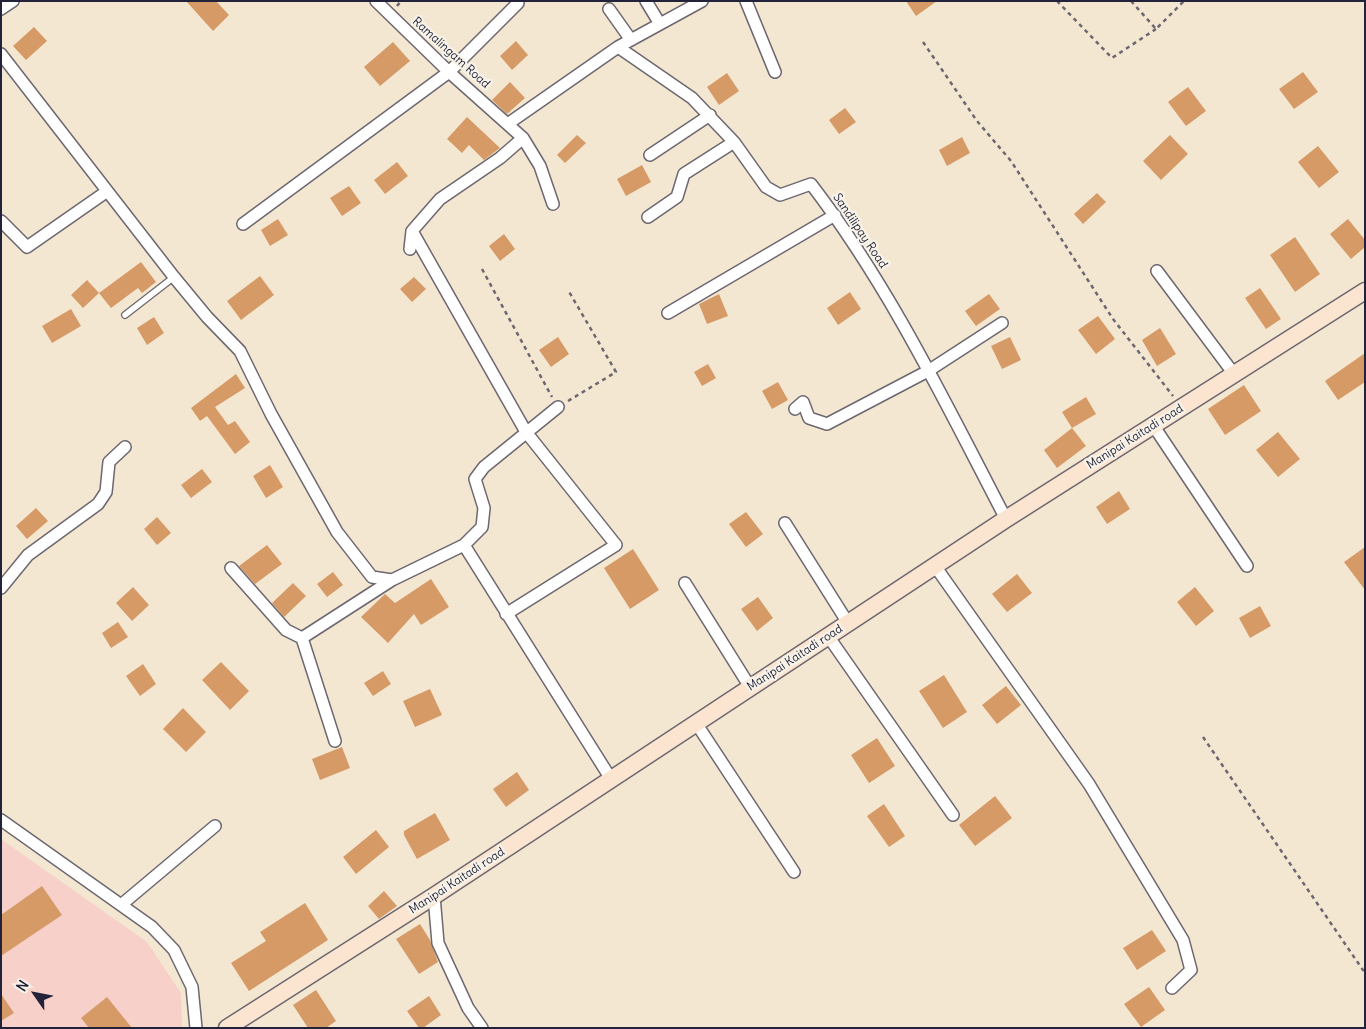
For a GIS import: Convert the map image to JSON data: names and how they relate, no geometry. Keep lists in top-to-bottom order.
{
  "streets": {
    "main road": ["Manipai Kaitadi road"],
    "street": ["Ramalingam Road", "Sandilipay Road"]
  },
  "crossings": [
    ["Sandilipay Road", "Manipai Kaitadi road"]
  ],
  "north": "top left"
}
